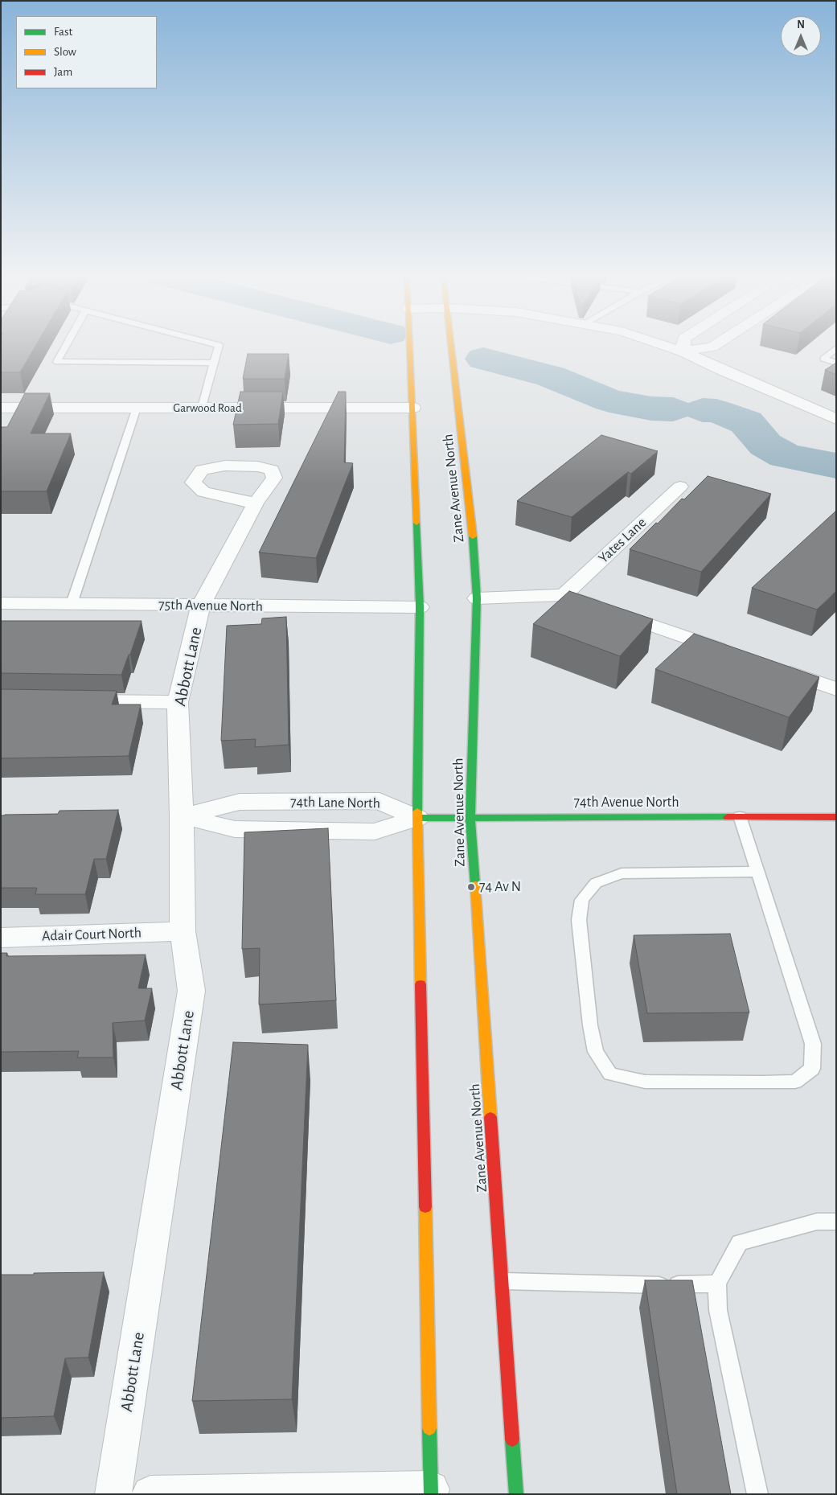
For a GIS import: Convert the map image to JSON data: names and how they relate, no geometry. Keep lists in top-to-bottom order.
{
  "streets": {
    "street": [
      "Garwood Road",
      "Zane Avenue North",
      "Yates Lane",
      "75th Avenue North",
      "Abbott Lane",
      "74th Lane North",
      "74th Avenue North",
      "Adair Court North"
    ]
  },
  "crossings": [
    ["Zane Avenue North", "74th Avenue North"],
    ["75th Avenue North", "Abbott Lane"],
    ["Abbott Lane", "74th Lane North"],
    ["Abbott Lane", "Adair Court North"],
    ["74th Lane North", "74th Avenue North"]
  ],
  "places": ["74 Av N"],
  "legend": ["Fast", "Slow", "Jam"],
  "north": "top"
}
